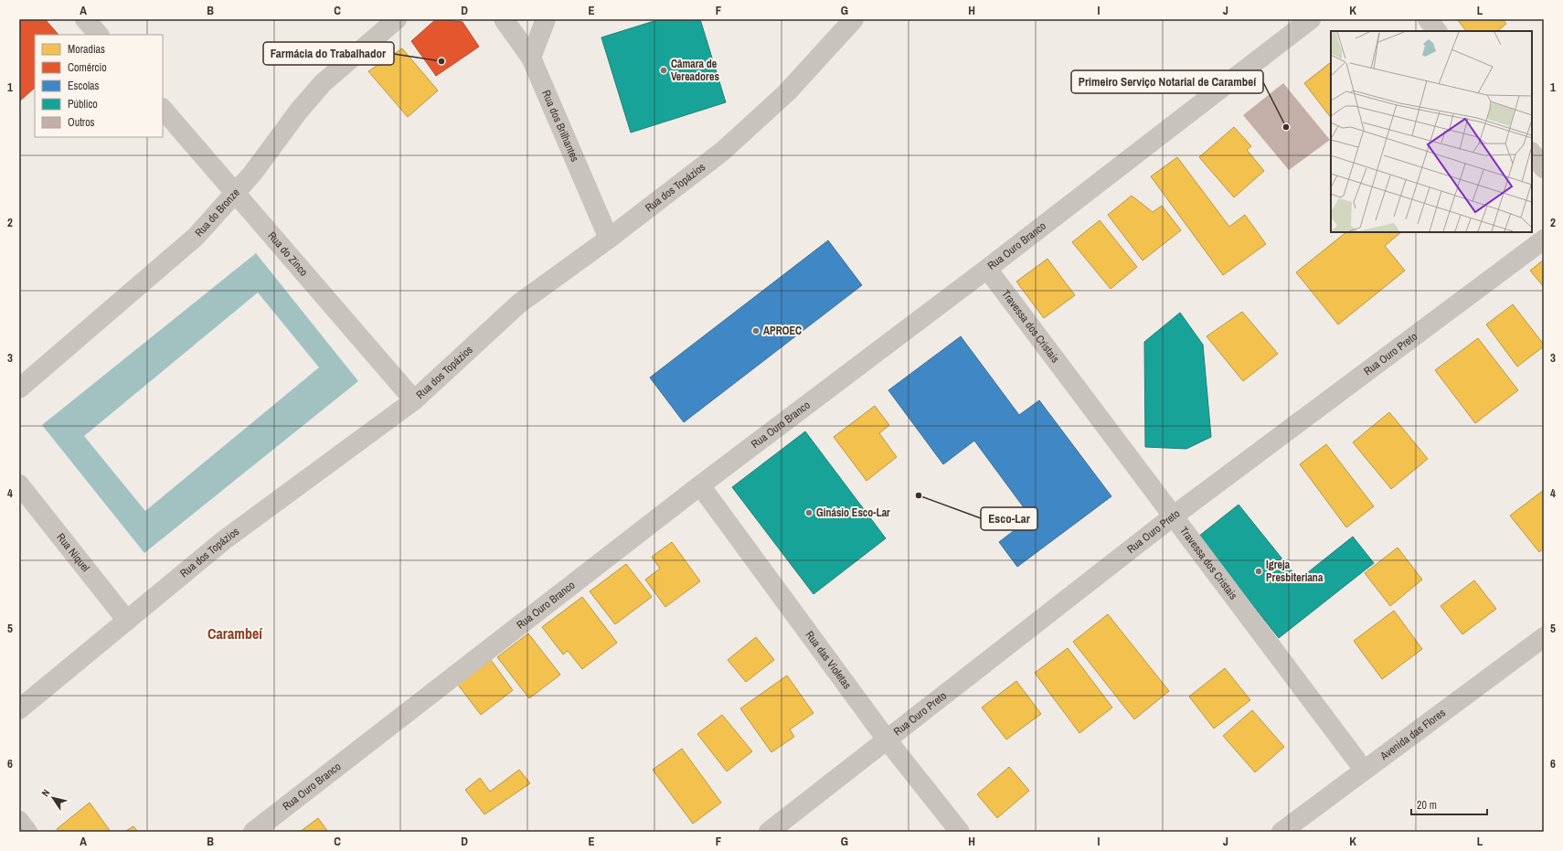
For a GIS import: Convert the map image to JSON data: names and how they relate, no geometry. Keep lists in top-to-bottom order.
{
  "streets": {
    "street": [
      "Rua dos Brilhantes",
      "Rua dos Topázios",
      "Rua do Bronze",
      "Rua Ouro Branco",
      "Rua do Zinco",
      "Travessa dos Cristais",
      "Rua Ouro Preto",
      "Rua Niquel",
      "Rua das Violetas",
      "Avenida das Flores"
    ]
  },
  "crossings": [
    ["Rua dos Brilhantes", "Rua dos Topázios"],
    ["Rua dos Topázios", "Rua do Zinco"],
    ["Rua dos Topázios", "Rua Niquel"],
    ["Rua do Bronze", "Rua do Zinco"],
    ["Rua Ouro Branco", "Travessa dos Cristais"],
    ["Rua Ouro Branco", "Rua das Violetas"],
    ["Travessa dos Cristais", "Rua Ouro Preto"],
    ["Travessa dos Cristais", "Avenida das Flores"],
    ["Rua Ouro Preto", "Rua das Violetas"]
  ],
  "districts": ["Carambeí"],
  "places": [
    "Farmácia do Trabalhador",
    "Câmara de Vereadores",
    "Primeiro Serviço Notarial de Carambeí",
    "APROEC",
    "Esco-Lar",
    "Ginásio Esco-Lar",
    "Igreja Presbiteriana"
  ],
  "legend": [
    "Moradias",
    "Comércio",
    "Escolas",
    "Público",
    "Outros"
  ],
  "scale_bar": "20 m",
  "north": "top left",
  "grid": {
    "columns": [
      "A",
      "B",
      "C",
      "D",
      "E",
      "F",
      "G",
      "H",
      "I",
      "J",
      "K",
      "L"
    ],
    "rows": [
      "1",
      "2",
      "3",
      "4",
      "5",
      "6"
    ]
  }
}
